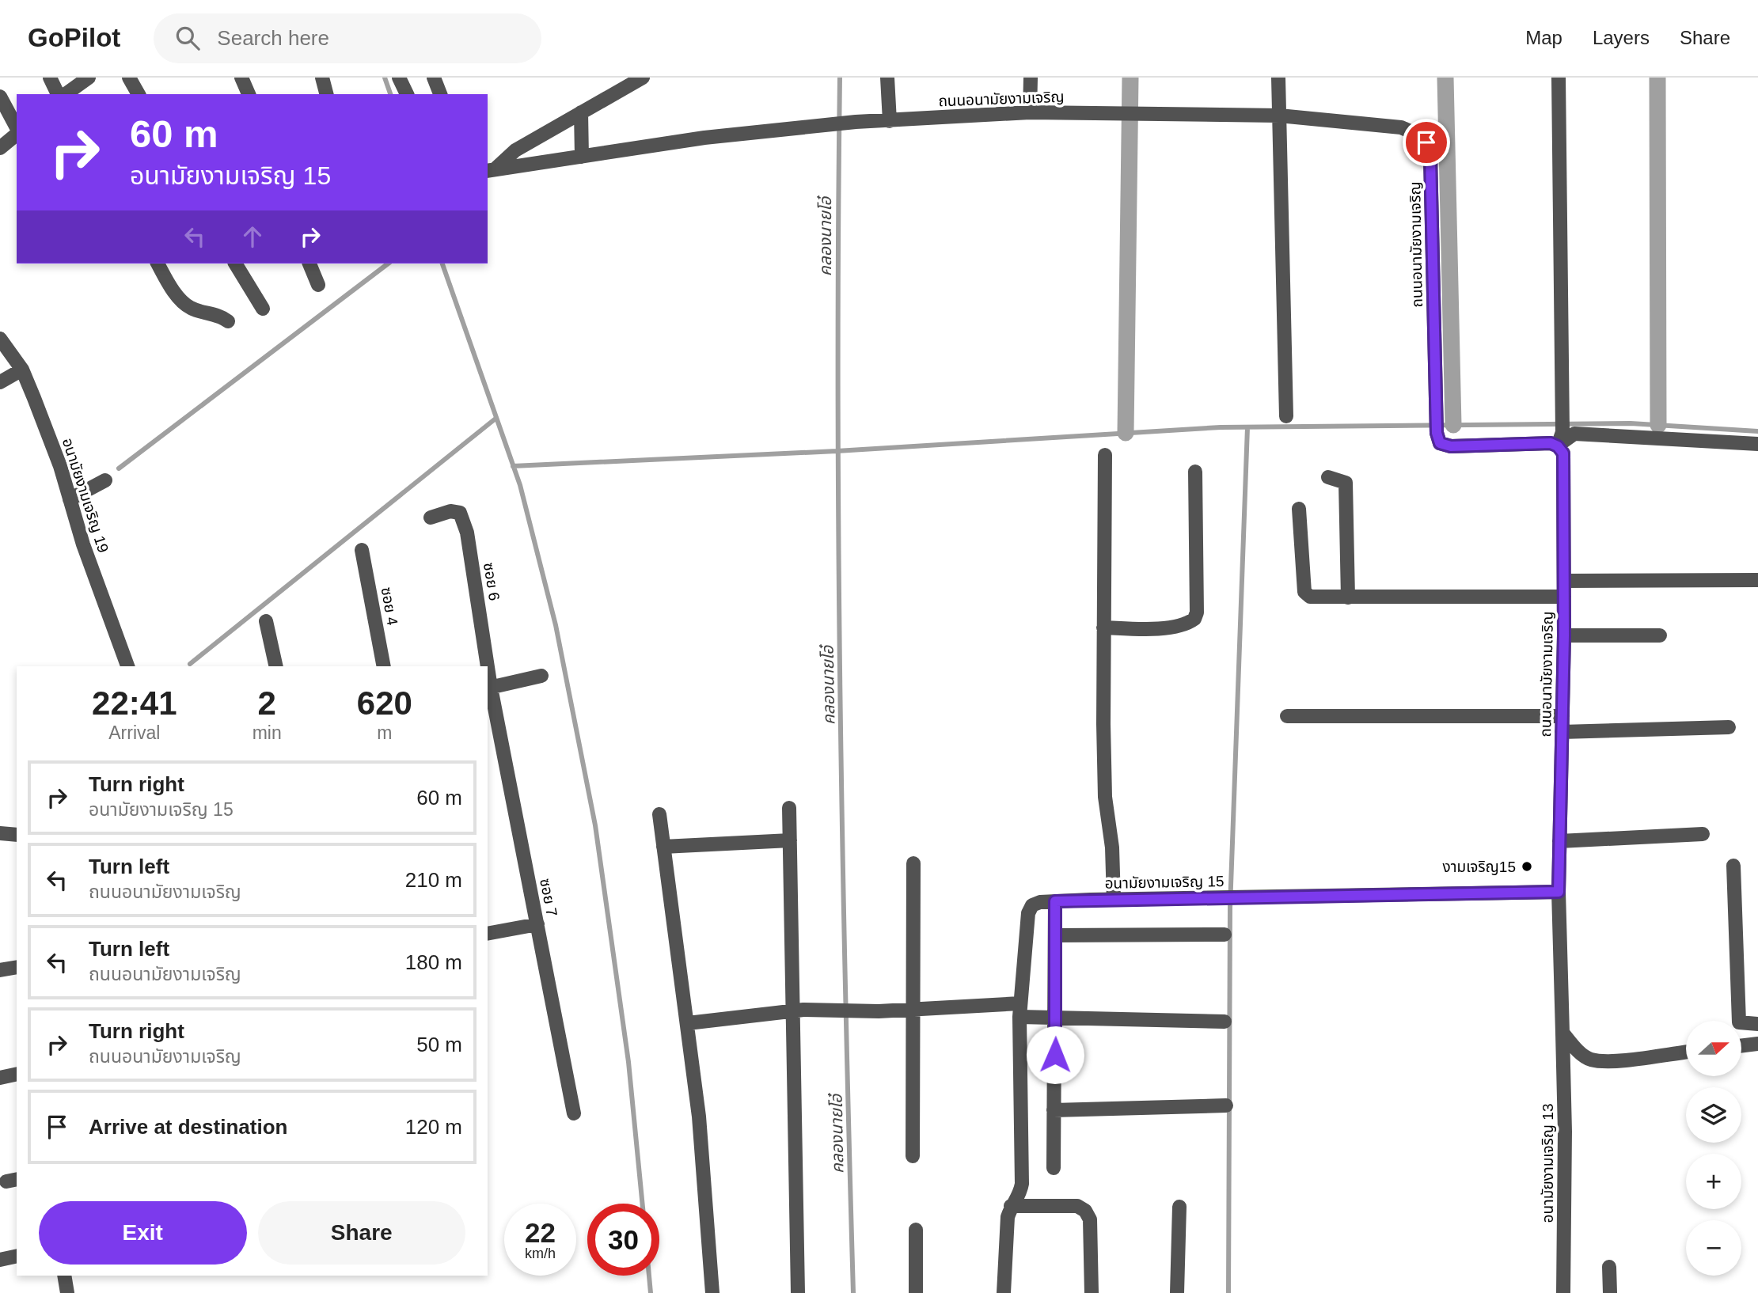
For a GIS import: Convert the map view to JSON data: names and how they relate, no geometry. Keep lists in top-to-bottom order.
{
  "streets": {
    "street": [
      "ถนนอนามัยงามเจริญ",
      "อนามัยงามเจริญ 19",
      "ซอย 6",
      "ซอย 4",
      "อนามัยงามเจริญ 15",
      "ซอย 7",
      "อนามัยงามเจริญ 13"
    ]
  },
  "crossings": [
    ["ถนนอนามัยงามเจริญ", "อนามัยงามเจริญ 15"],
    ["ถนนอนามัยงามเจริญ", "อนามัยงามเจริญ 13"]
  ],
  "water": ["คลองนายโอ๋"],
  "places": ["งามเจริญ15"],
  "north": "right",
  "page": {
    "header": "GoPilot",
    "search": "Search here",
    "nav": ["Map", "Layers", "Share"],
    "turn": ["60 m", "อนามัยงามเจริญ 15"],
    "eta": [
      "22:41",
      "Arrival",
      "2",
      "min",
      "620",
      "m"
    ],
    "list": [
      {
        "name": "Turn right",
        "note": "อนามัยงามเจริญ 15",
        "value": "60 m"
      },
      {
        "name": "Turn left",
        "note": "ถนนอนามัยงามเจริญ",
        "value": "210 m"
      },
      {
        "name": "Turn left",
        "note": "ถนนอนามัยงามเจริญ",
        "value": "180 m"
      },
      {
        "name": "Turn right",
        "note": "ถนนอนามัยงามเจริญ",
        "value": "50 m"
      },
      {
        "name": "Arrive at destination",
        "value": "120 m"
      }
    ],
    "map_buttons": ["+", "−"],
    "buttons": ["Exit", "Share"],
    "speed": "22 km/h",
    "limit": "30"
  }
}
